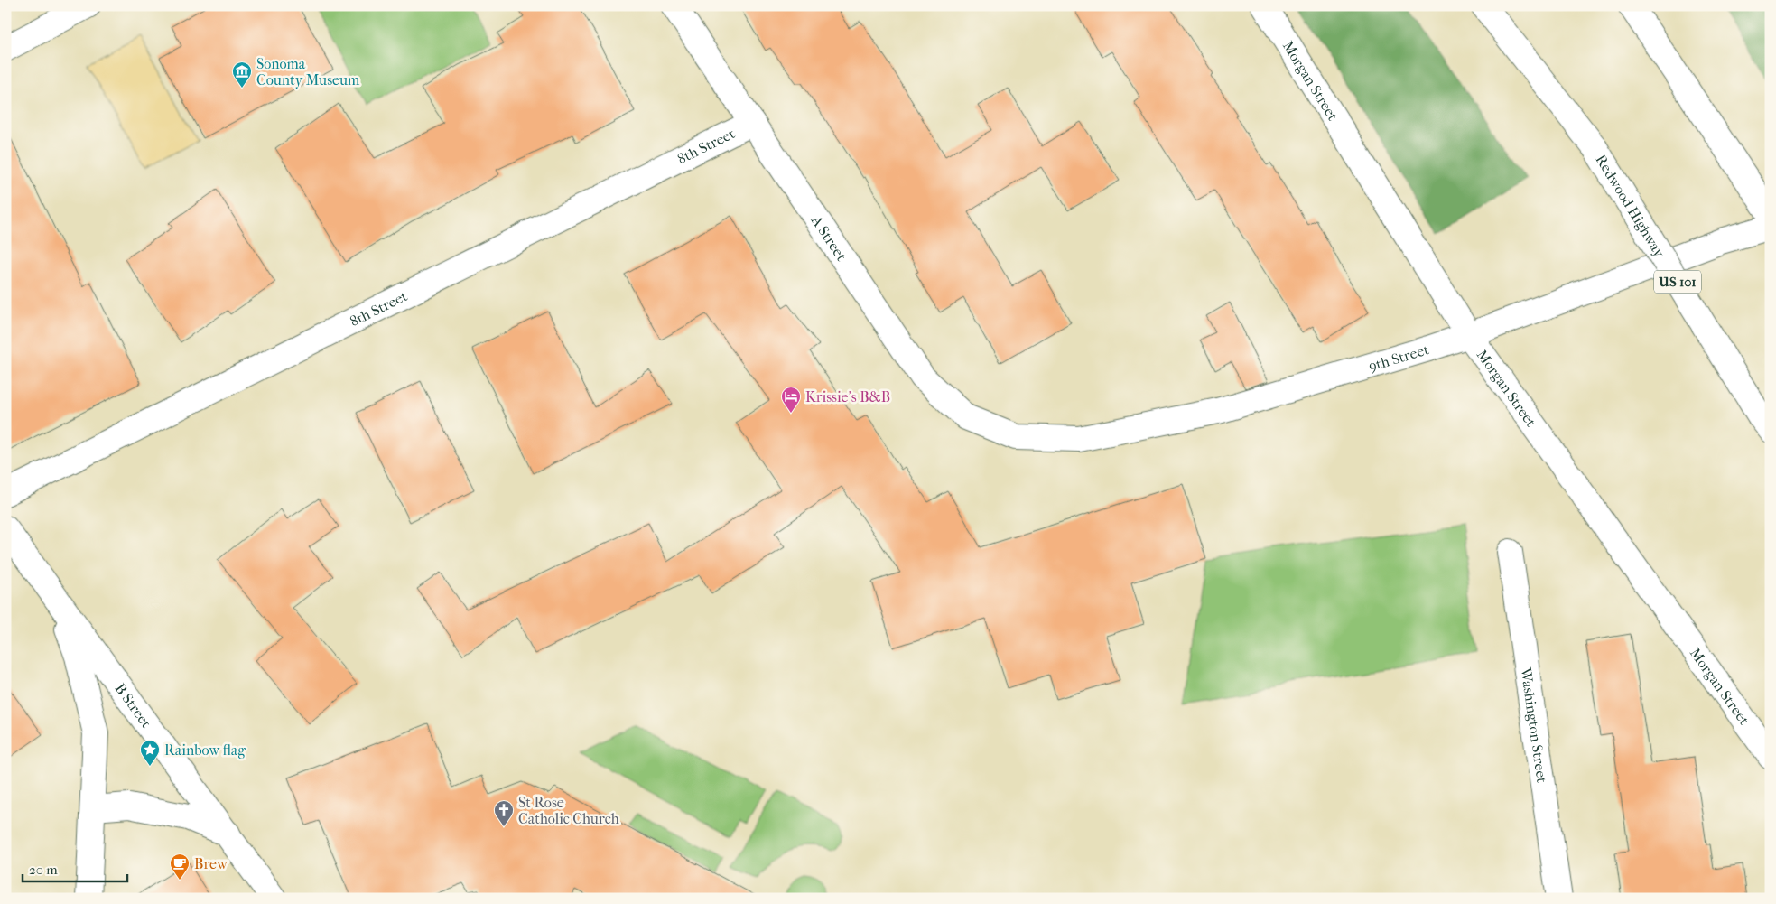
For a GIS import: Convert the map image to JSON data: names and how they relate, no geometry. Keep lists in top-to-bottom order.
{
  "streets": {
    "main road": [
      "Morgan Street",
      "8th Street",
      "Redwood Highway",
      "A Street",
      "US 101",
      "9th Street",
      "B Street",
      "Washington Street"
    ]
  },
  "crossings": [
    ["Morgan Street", "9th Street"],
    ["8th Street", "A Street"],
    ["A Street", "9th Street"]
  ],
  "places": {
    "museum": ["Sonoma County Museum"],
    "hotel": ["Krissie's B&B"],
    "place": ["Rainbow flag"],
    "church": ["St Rose Catholic Church"],
    "cafe": ["Brew"]
  },
  "scale_bar": "20 m"
}
